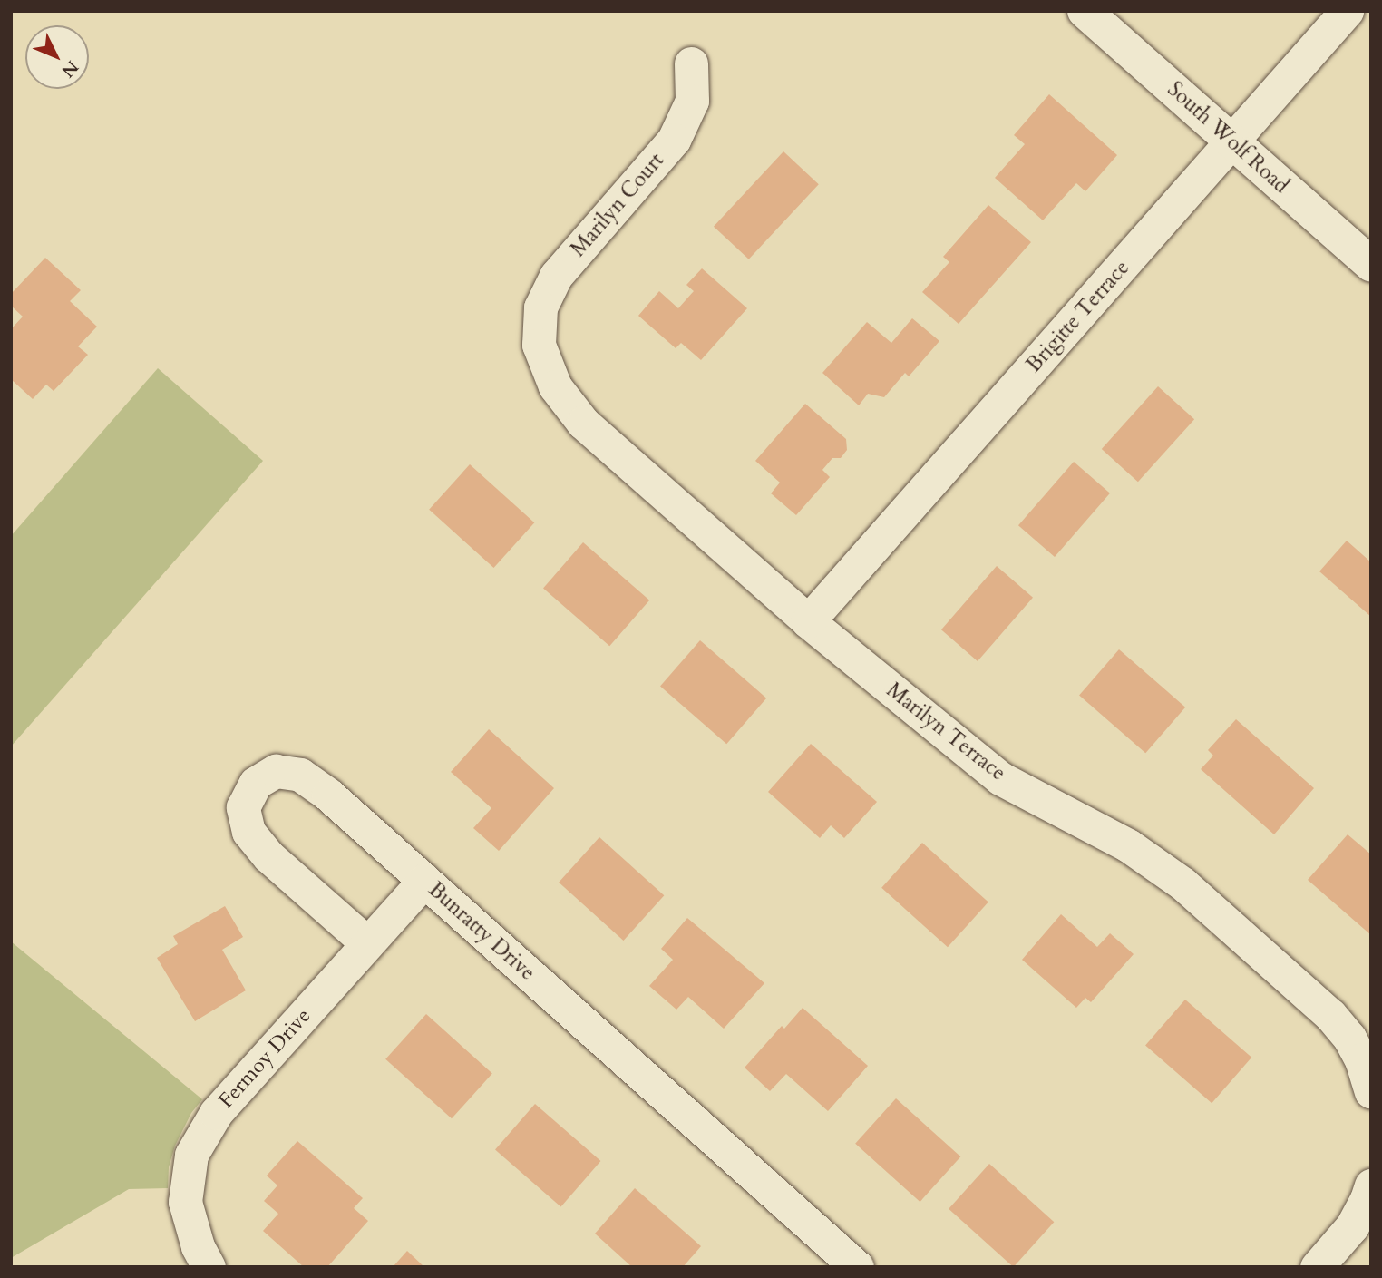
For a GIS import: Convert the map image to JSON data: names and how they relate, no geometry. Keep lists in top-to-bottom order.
{
  "streets": {
    "main road": ["South Wolf Road"],
    "street": [
      "Marilyn Court",
      "Brigitte Terrace",
      "Marilyn Terrace",
      "Bunratty Drive",
      "Fermoy Drive"
    ]
  },
  "crossings": [
    ["South Wolf Road", "Brigitte Terrace"],
    ["Marilyn Court", "Marilyn Terrace"],
    ["Brigitte Terrace", "Marilyn Terrace"],
    ["Bunratty Drive", "Fermoy Drive"]
  ],
  "north": "bottom right"
}
